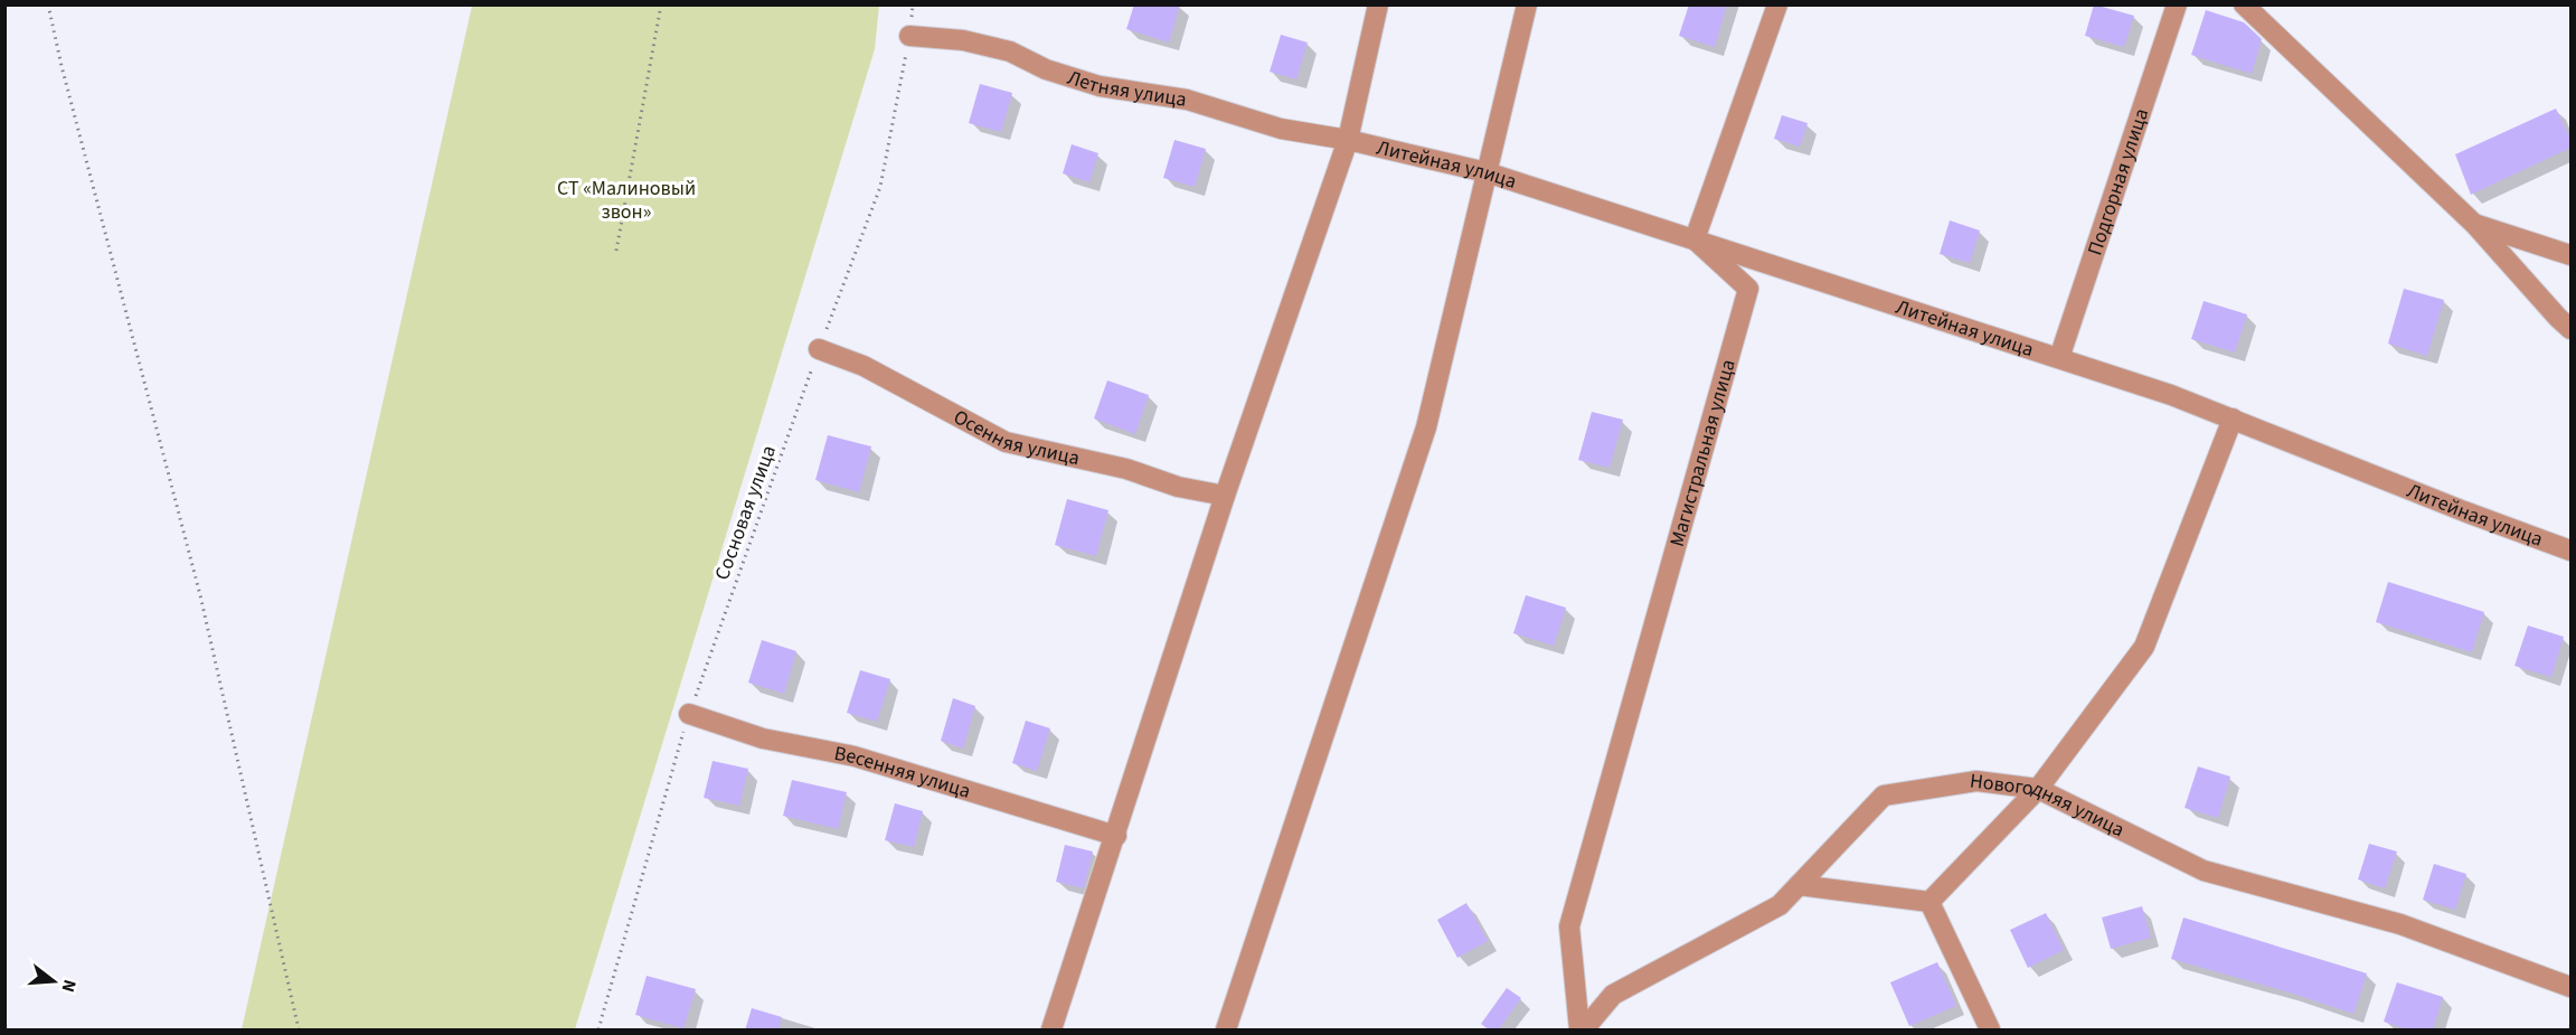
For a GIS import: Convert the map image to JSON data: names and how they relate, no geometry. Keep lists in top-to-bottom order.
{
  "streets": {
    "street": [
      "Летняя улица",
      "Литейная улица",
      "Подгорная улица",
      "Осенняя улица",
      "Магистральная улица",
      "Весенняя улица",
      "Новогодняя улица"
    ],
    "path": ["Сосновая улица"]
  },
  "crossings": [
    ["Летняя улица", "Литейная улица"],
    ["Летняя улица", "Сосновая улица"],
    ["Литейная улица", "Подгорная улица"],
    ["Литейная улица", "Магистральная улица"],
    ["Осенняя улица", "Сосновая улица"],
    ["Магистральная улица", "Новогодняя улица"],
    ["Сосновая улица", "Весенняя улица"]
  ],
  "parks": ["СТ «Малиновый звон»"],
  "north": "right"
}
